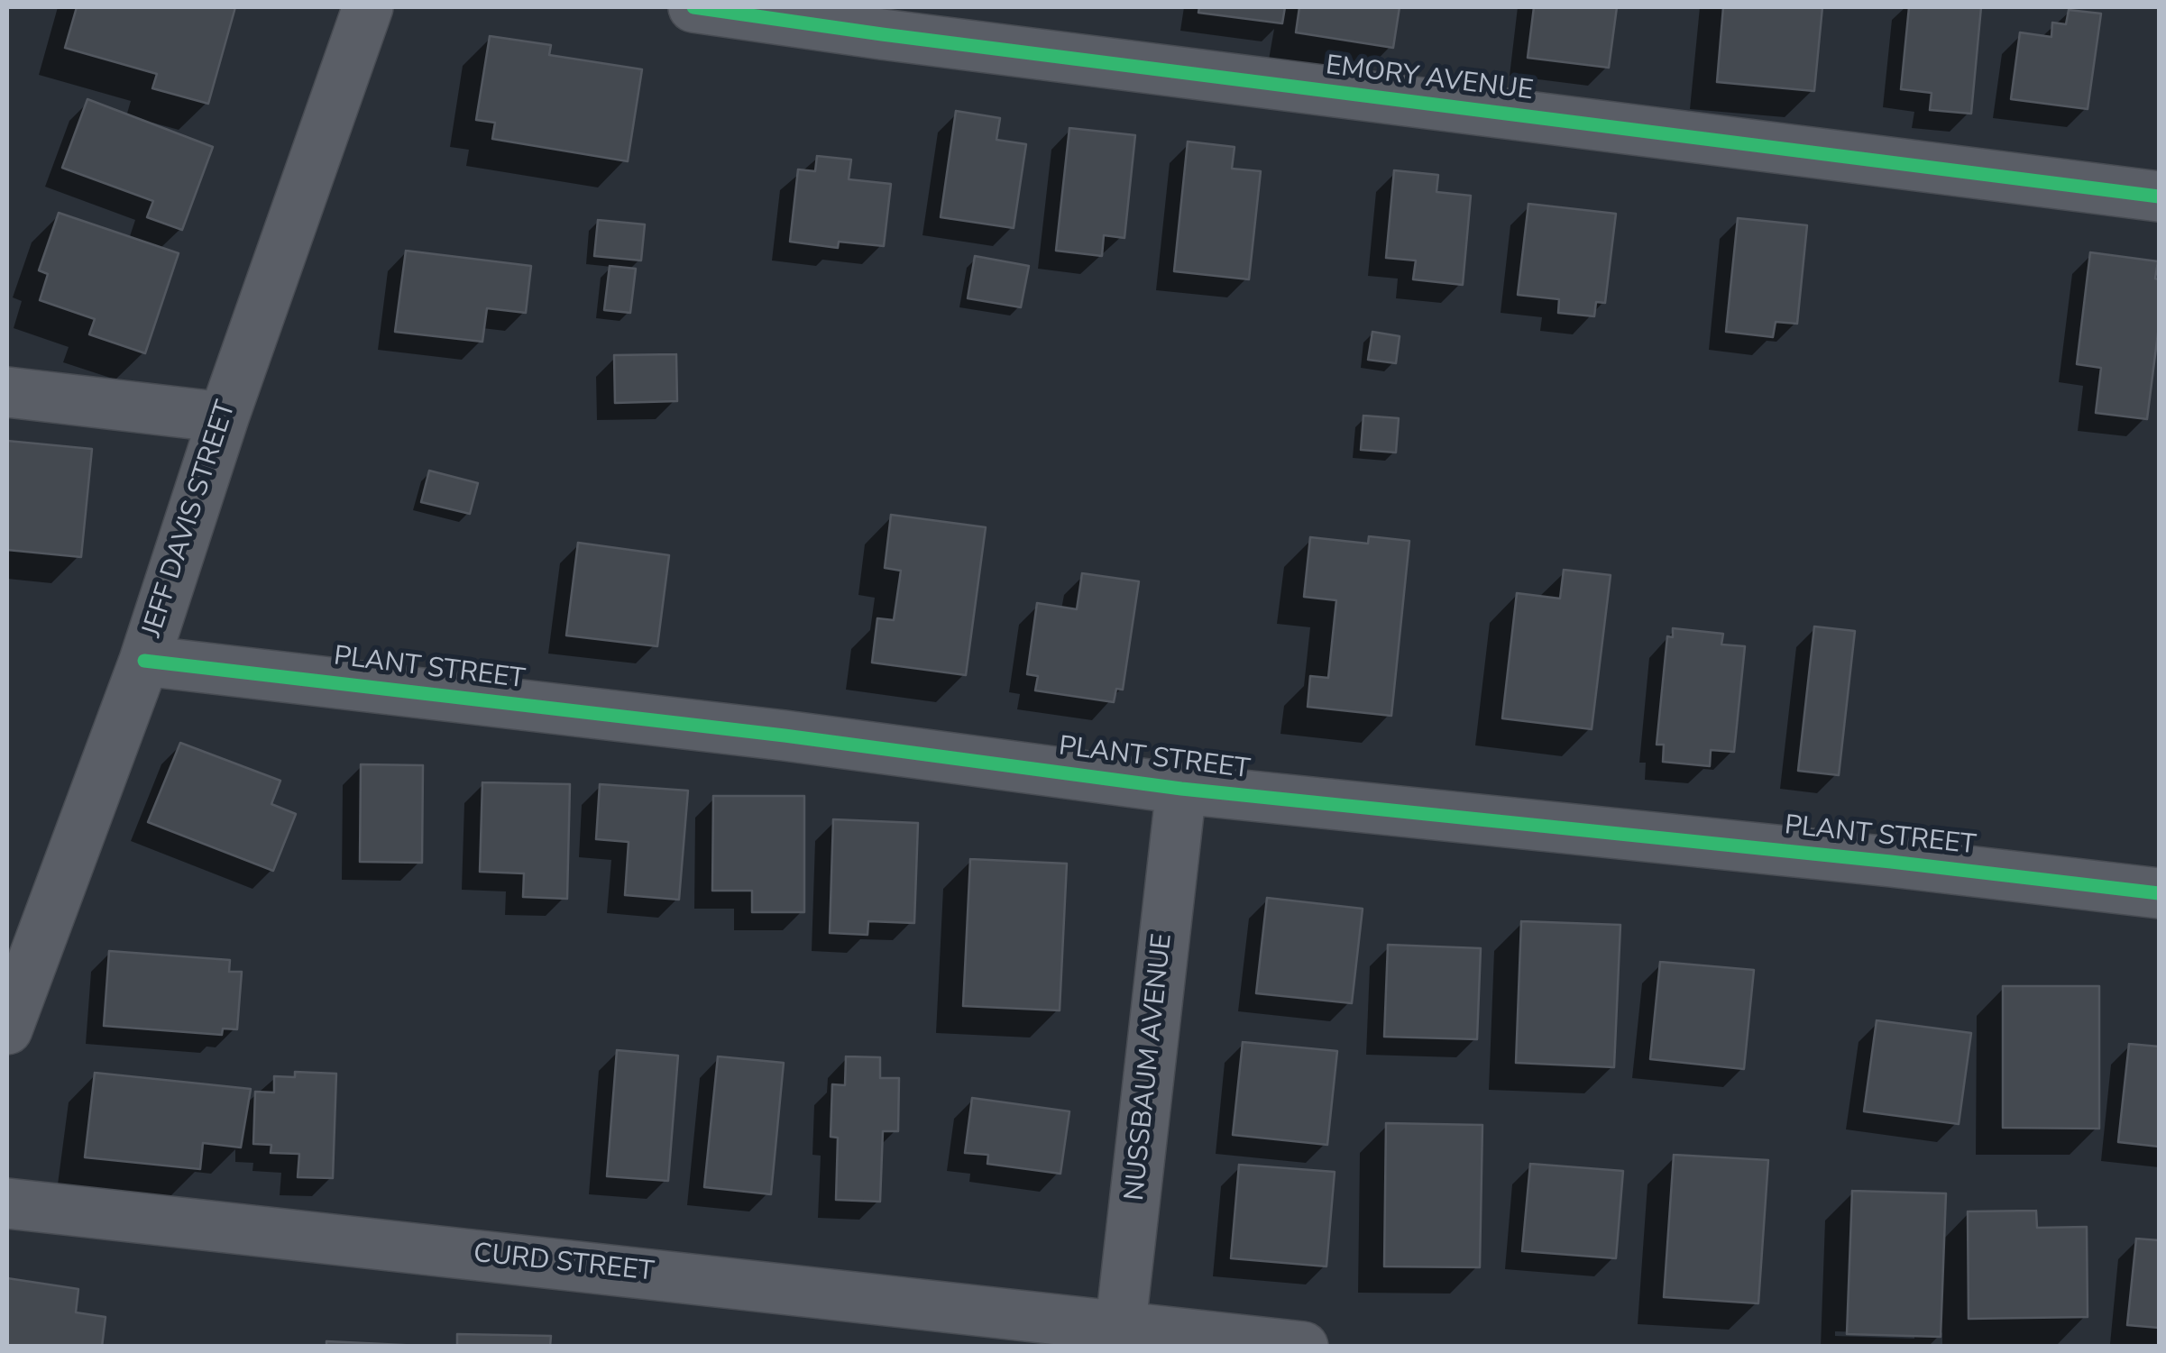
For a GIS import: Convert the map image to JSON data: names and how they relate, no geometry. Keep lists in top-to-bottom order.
{
  "streets": {
    "street": [
      "EMORY AVENUE",
      "JEFF DAVIS STREET",
      "PLANT STREET",
      "NUSSBAUM AVENUE",
      "CURD STREET"
    ]
  },
  "crossings": [
    ["JEFF DAVIS STREET", "PLANT STREET"],
    ["PLANT STREET", "NUSSBAUM AVENUE"],
    ["NUSSBAUM AVENUE", "CURD STREET"]
  ]
}
